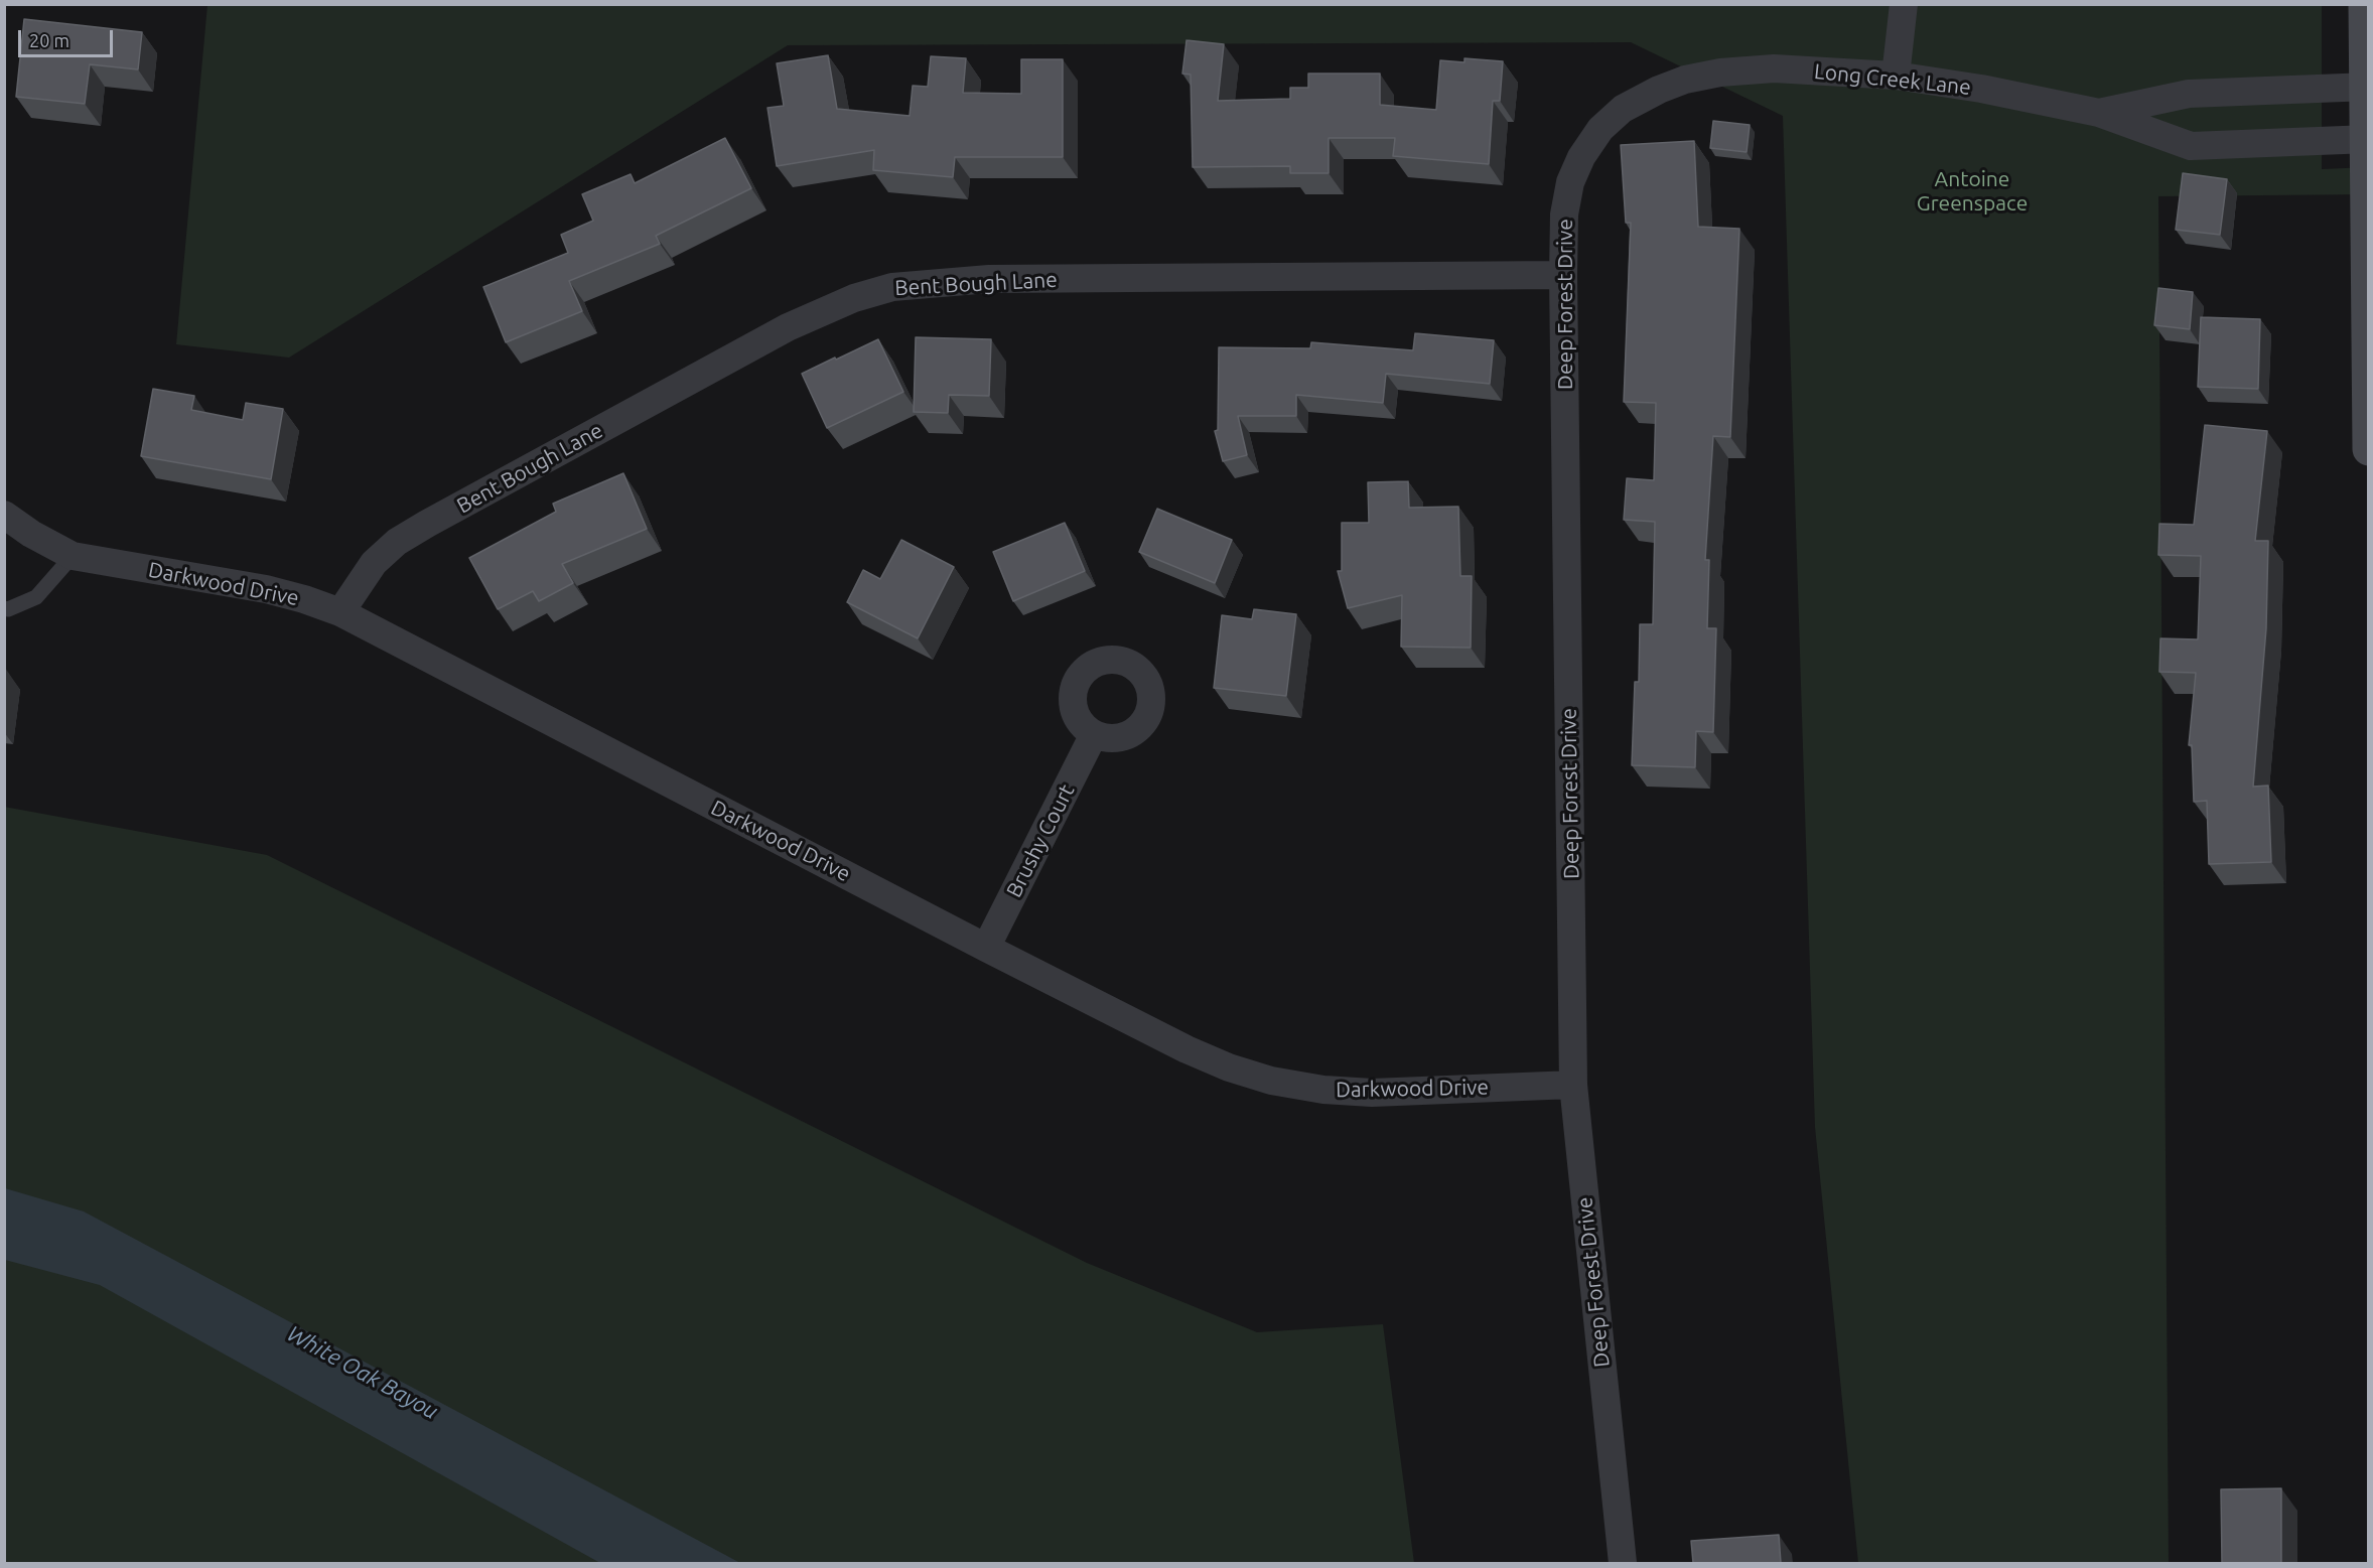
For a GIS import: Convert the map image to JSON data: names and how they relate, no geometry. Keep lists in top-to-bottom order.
{
  "streets": {
    "street": [
      "Long Creek Lane",
      "Bent Bough Lane",
      "Deep Forest Drive",
      "Darkwood Drive",
      "Brushy Court"
    ]
  },
  "crossings": [
    ["Long Creek Lane", "Deep Forest Drive"],
    ["Bent Bough Lane", "Deep Forest Drive"],
    ["Bent Bough Lane", "Darkwood Drive"],
    ["Deep Forest Drive", "Darkwood Drive"],
    ["Darkwood Drive", "Brushy Court"]
  ],
  "water": ["White Oak Bayou"],
  "parks": ["Antoine Greenspace"],
  "scale_bar": "20 m"
}
